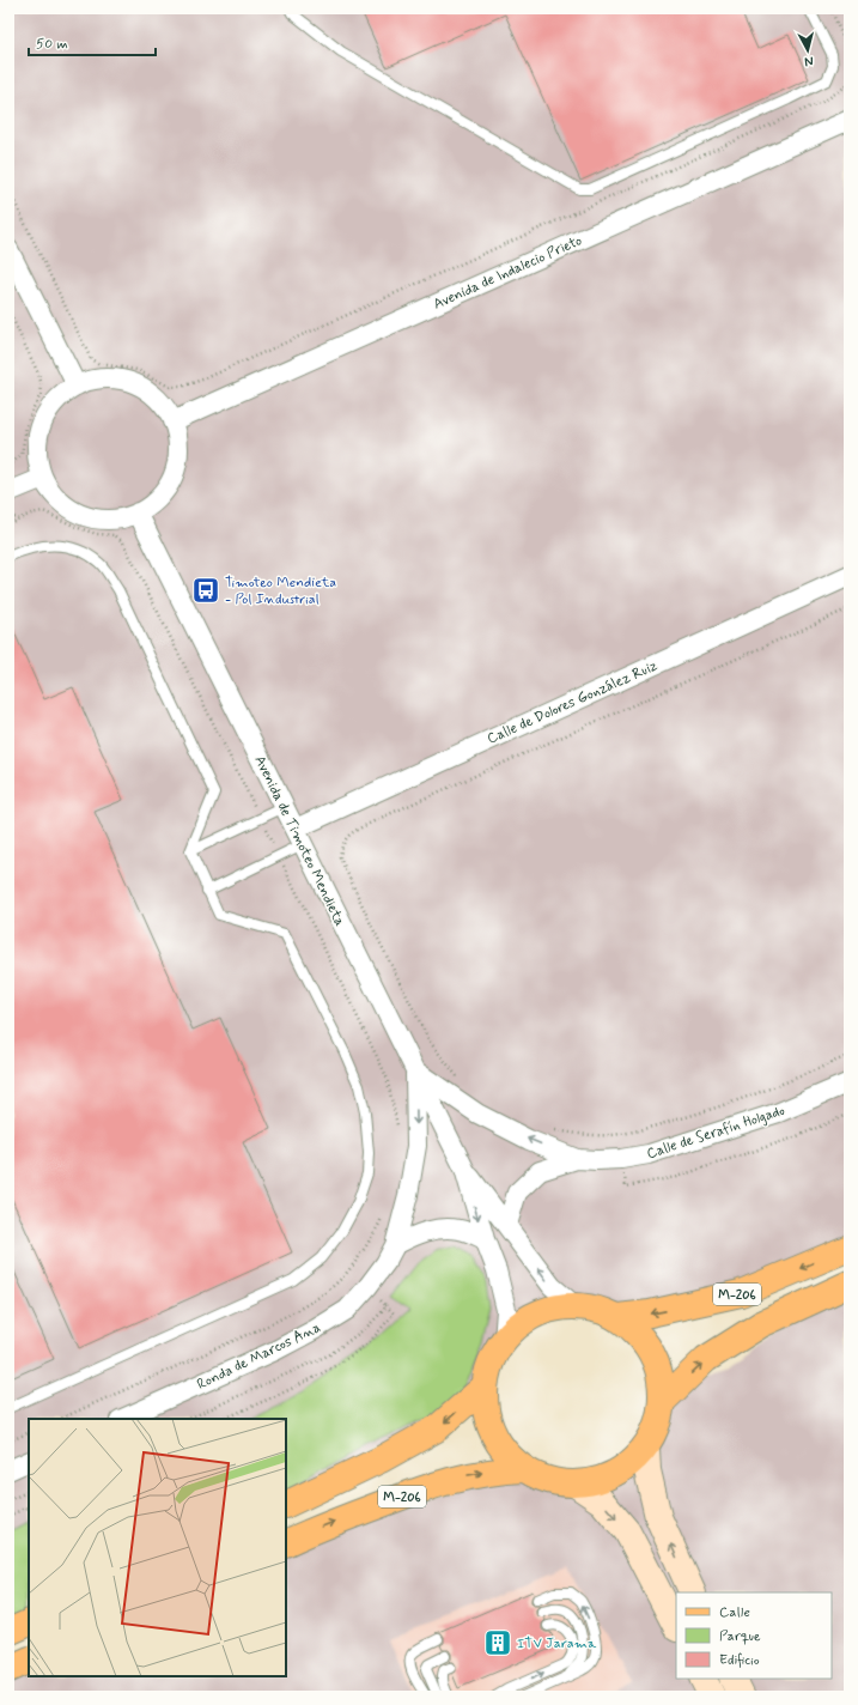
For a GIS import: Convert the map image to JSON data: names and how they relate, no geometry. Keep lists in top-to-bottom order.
{
  "streets": {
    "main road": ["M-206"],
    "street": [
      "Avenida de Indalecio Prieto",
      "Calle de Dolores González Ruiz",
      "Avenida de Timoteo Mendieta",
      "Calle de Serafín Holgado",
      "Ronda de Marcos Ana"
    ]
  },
  "crossings": [
    ["Avenida de Indalecio Prieto", "Avenida de Timoteo Mendieta"],
    ["Calle de Dolores González Ruiz", "Avenida de Timoteo Mendieta"],
    ["Avenida de Timoteo Mendieta", "Calle de Serafín Holgado"],
    ["Avenida de Timoteo Mendieta", "M-206"],
    ["Avenida de Timoteo Mendieta", "Ronda de Marcos Ana"],
    ["Calle de Serafín Holgado", "Ronda de Marcos Ana"]
  ],
  "places": {
    "bus stop": ["Timoteo Mendieta - Pol Industrial"],
    "building": ["ITV Jarama"]
  },
  "legend": ["Calle", "Parque", "Edificio"],
  "scale_bar": "50 m",
  "north": "bottom"
}
